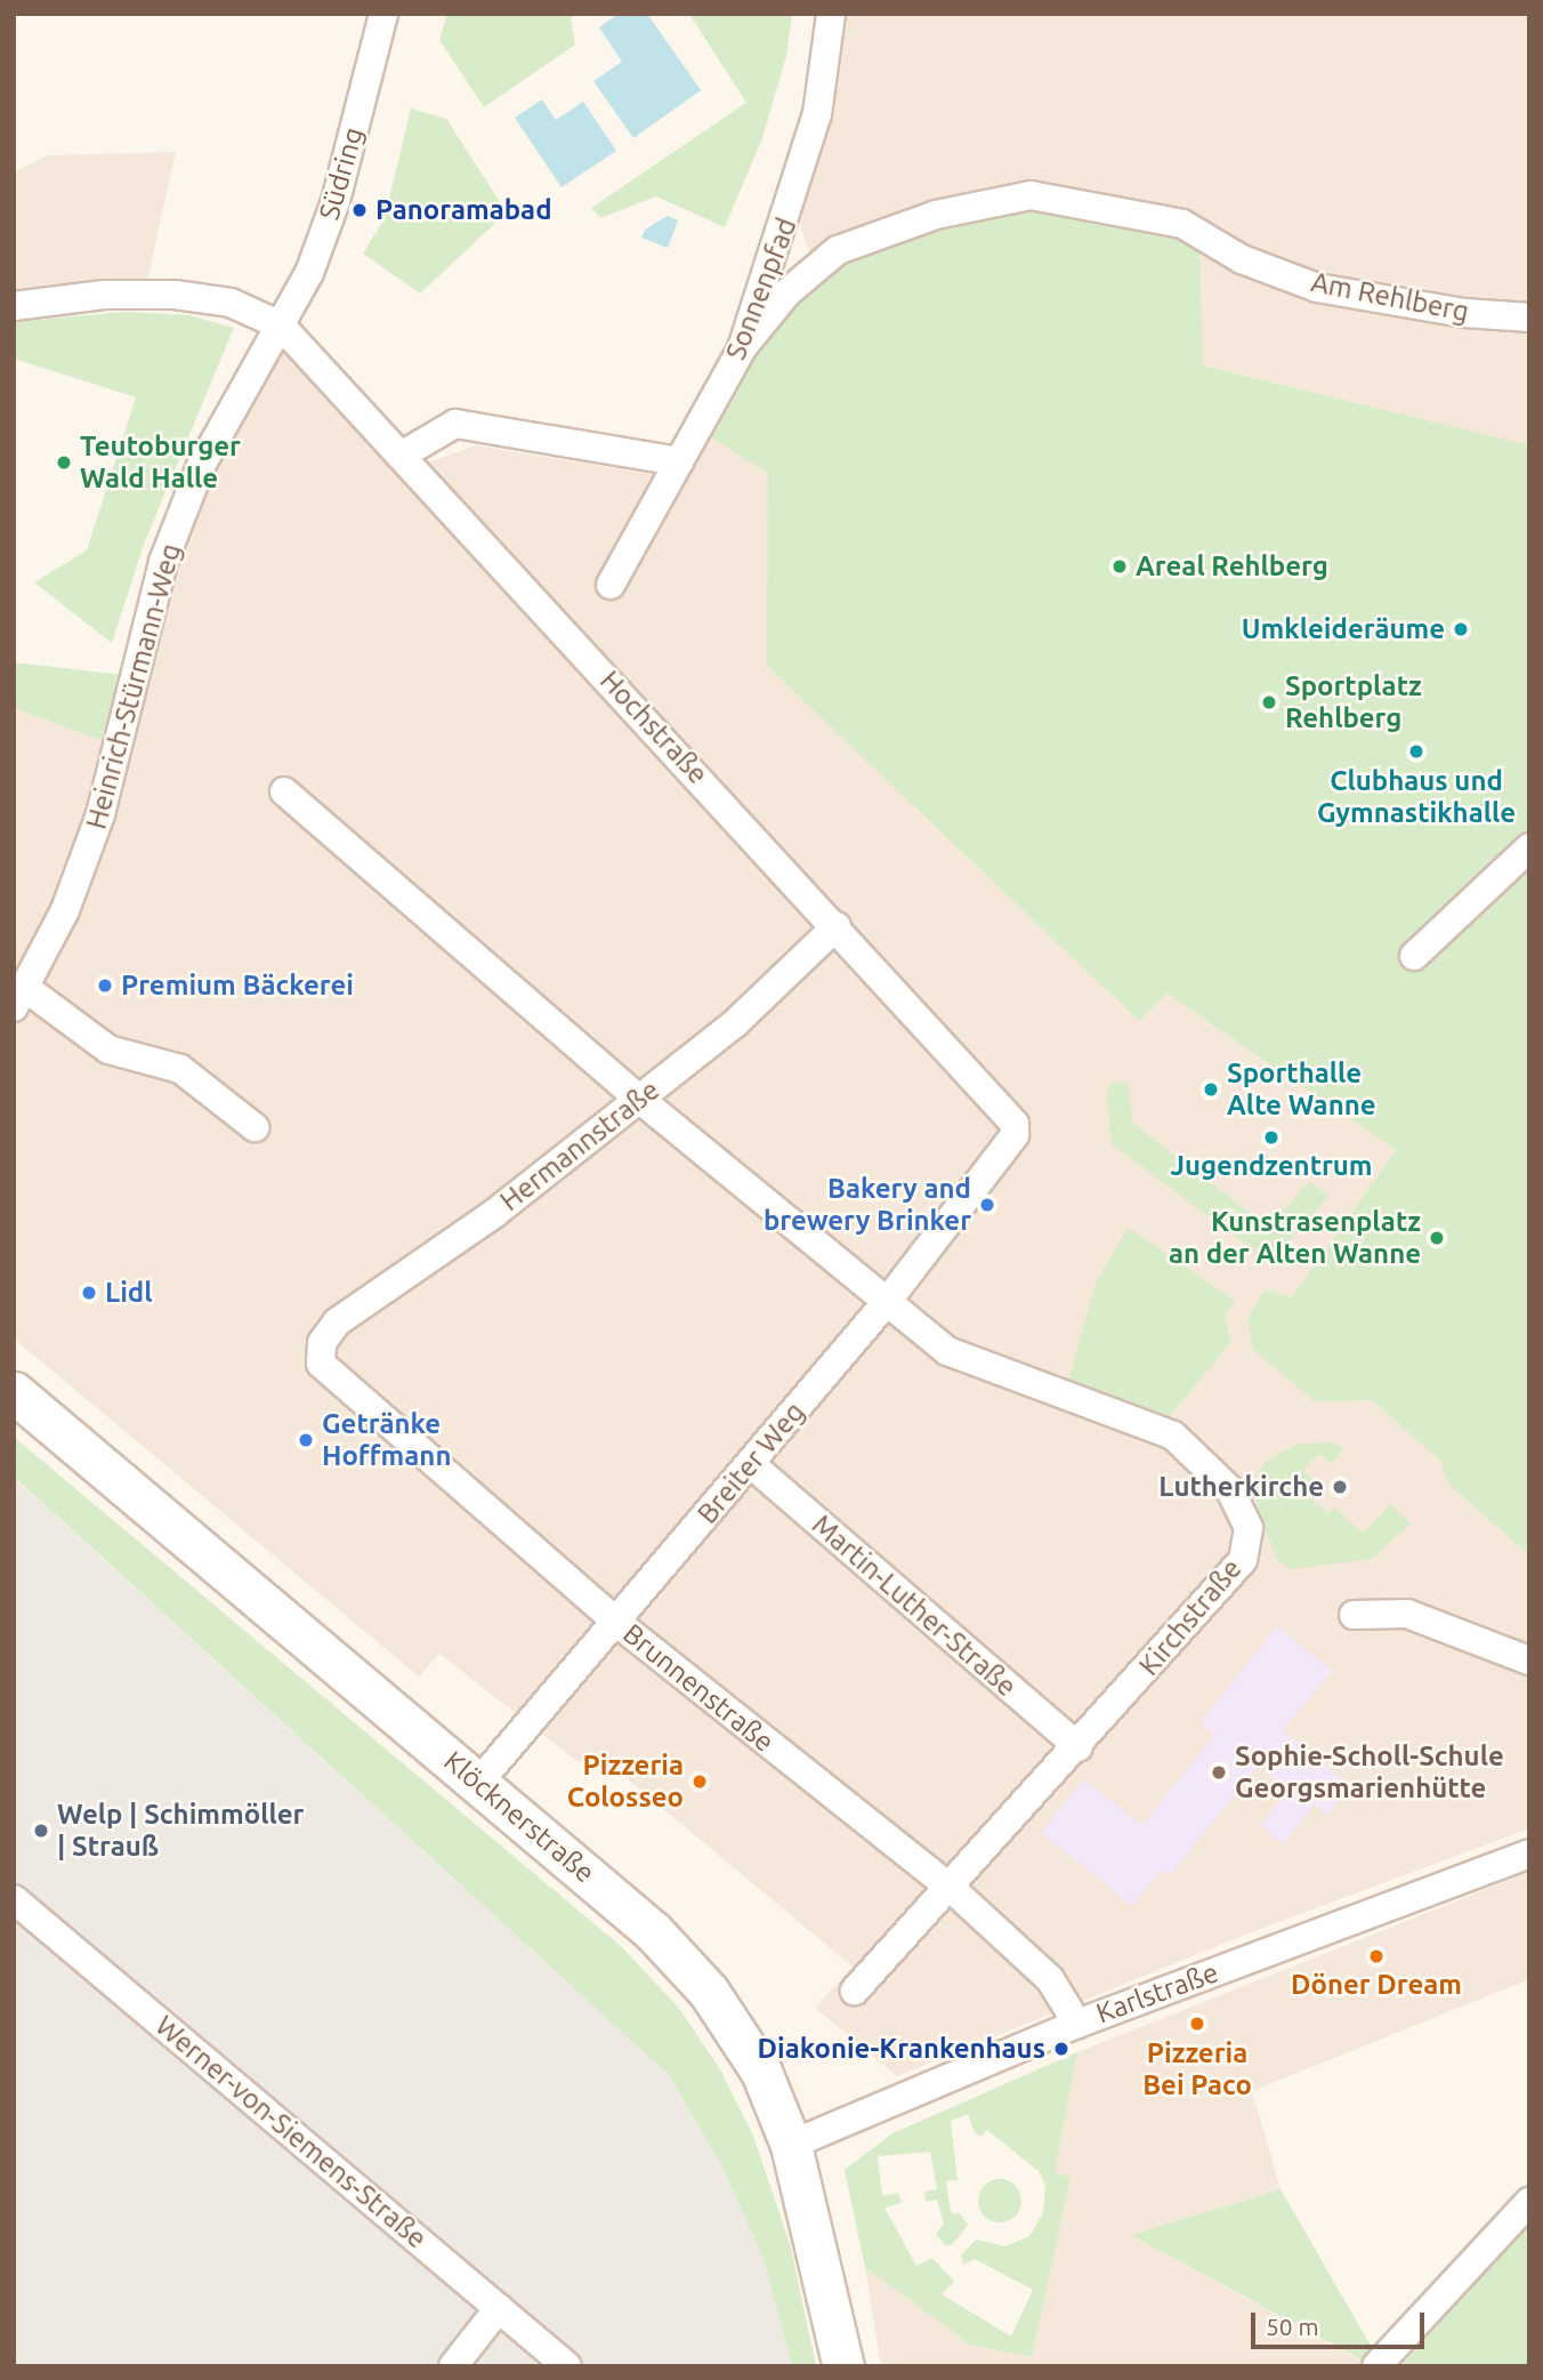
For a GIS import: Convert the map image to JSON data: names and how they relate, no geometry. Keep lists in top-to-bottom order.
{
  "streets": {
    "main road": ["Klöcknerstraße"],
    "street": [
      "Südring",
      "Sonnenpfad",
      "Am Rehlberg",
      "Heinrich-Stürmann-Weg",
      "Hochstraße",
      "Hermannstraße",
      "Breiter Weg",
      "Martin-Luther-Straße",
      "Kirchstraße",
      "Brunnenstraße",
      "Karlstraße",
      "Werner-von-Siemens-Straße"
    ]
  },
  "crossings": [
    ["Südring", "Heinrich-Stürmann-Weg"],
    ["Südring", "Hochstraße"],
    ["Sonnenpfad", "Am Rehlberg"],
    ["Heinrich-Stürmann-Weg", "Hochstraße"],
    ["Hochstraße", "Hermannstraße"],
    ["Hochstraße", "Breiter Weg"],
    ["Hermannstraße", "Kirchstraße"],
    ["Hermannstraße", "Brunnenstraße"],
    ["Breiter Weg", "Martin-Luther-Straße"],
    ["Breiter Weg", "Kirchstraße"],
    ["Breiter Weg", "Brunnenstraße"],
    ["Breiter Weg", "Klöcknerstraße"],
    ["Martin-Luther-Straße", "Kirchstraße"],
    ["Kirchstraße", "Brunnenstraße"],
    ["Brunnenstraße", "Karlstraße"],
    ["Klöcknerstraße", "Karlstraße"]
  ],
  "places": [
    "Panoramabad",
    "Teutoburger Wald Halle",
    "Areal Rehlberg",
    "Umkleideräume",
    "Sportplatz Rehlberg",
    "Clubhaus und Gymnastikhalle",
    "Premium Bäckerei",
    "Sporthalle Alte Wanne",
    "Jugendzentrum",
    "Bakery and brewery Brinker",
    "Kunstrasenplatz an der Alten Wanne",
    "Lidl",
    "Getränke Hoffmann",
    "Lutherkirche",
    "Sophie-Scholl-Schule Georgsmarienhütte",
    "Pizzeria Colosseo",
    "Welp | Schimmöller | Strauß",
    "Döner Dream",
    "Pizzeria Bei Paco",
    "Diakonie-Krankenhaus"
  ],
  "scale_bar": "50 m"
}
